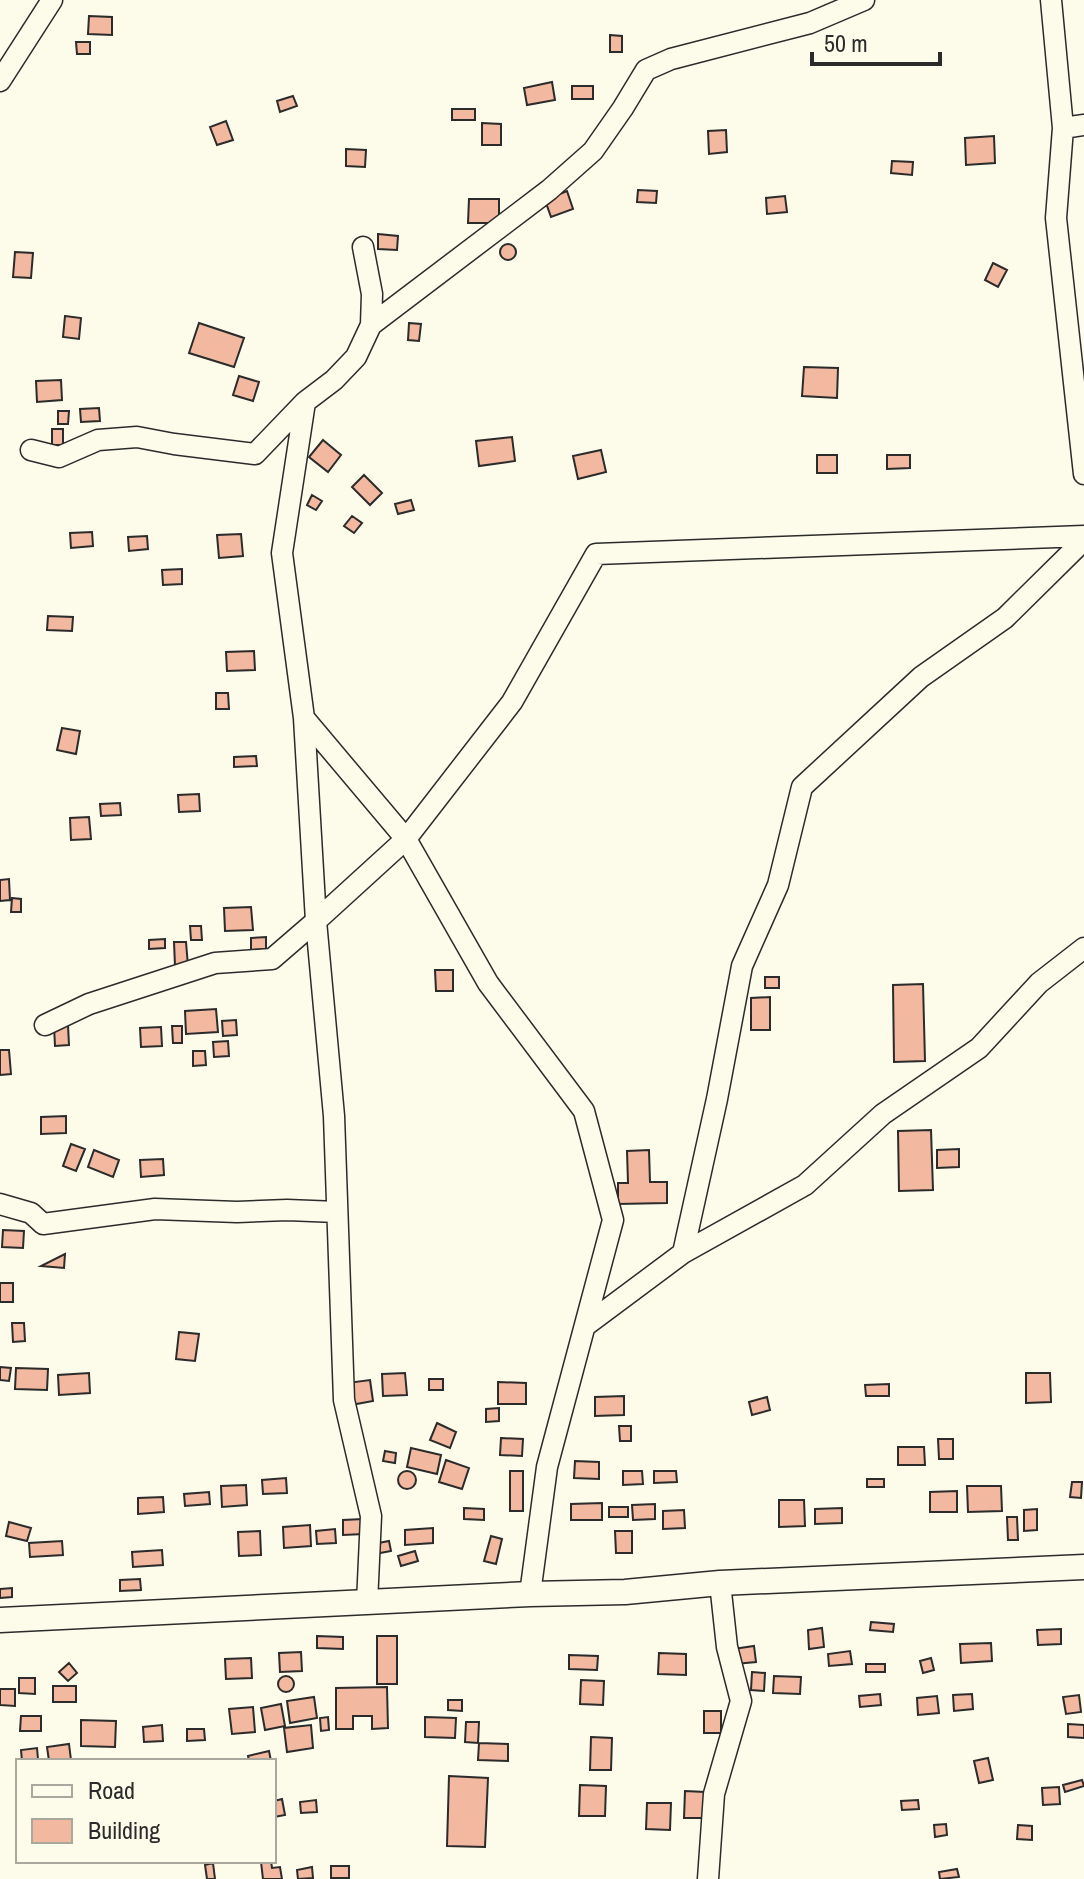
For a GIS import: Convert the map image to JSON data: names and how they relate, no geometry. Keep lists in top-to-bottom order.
{
  "legend": ["Road", "Building"],
  "scale_bar": "50 m"
}
